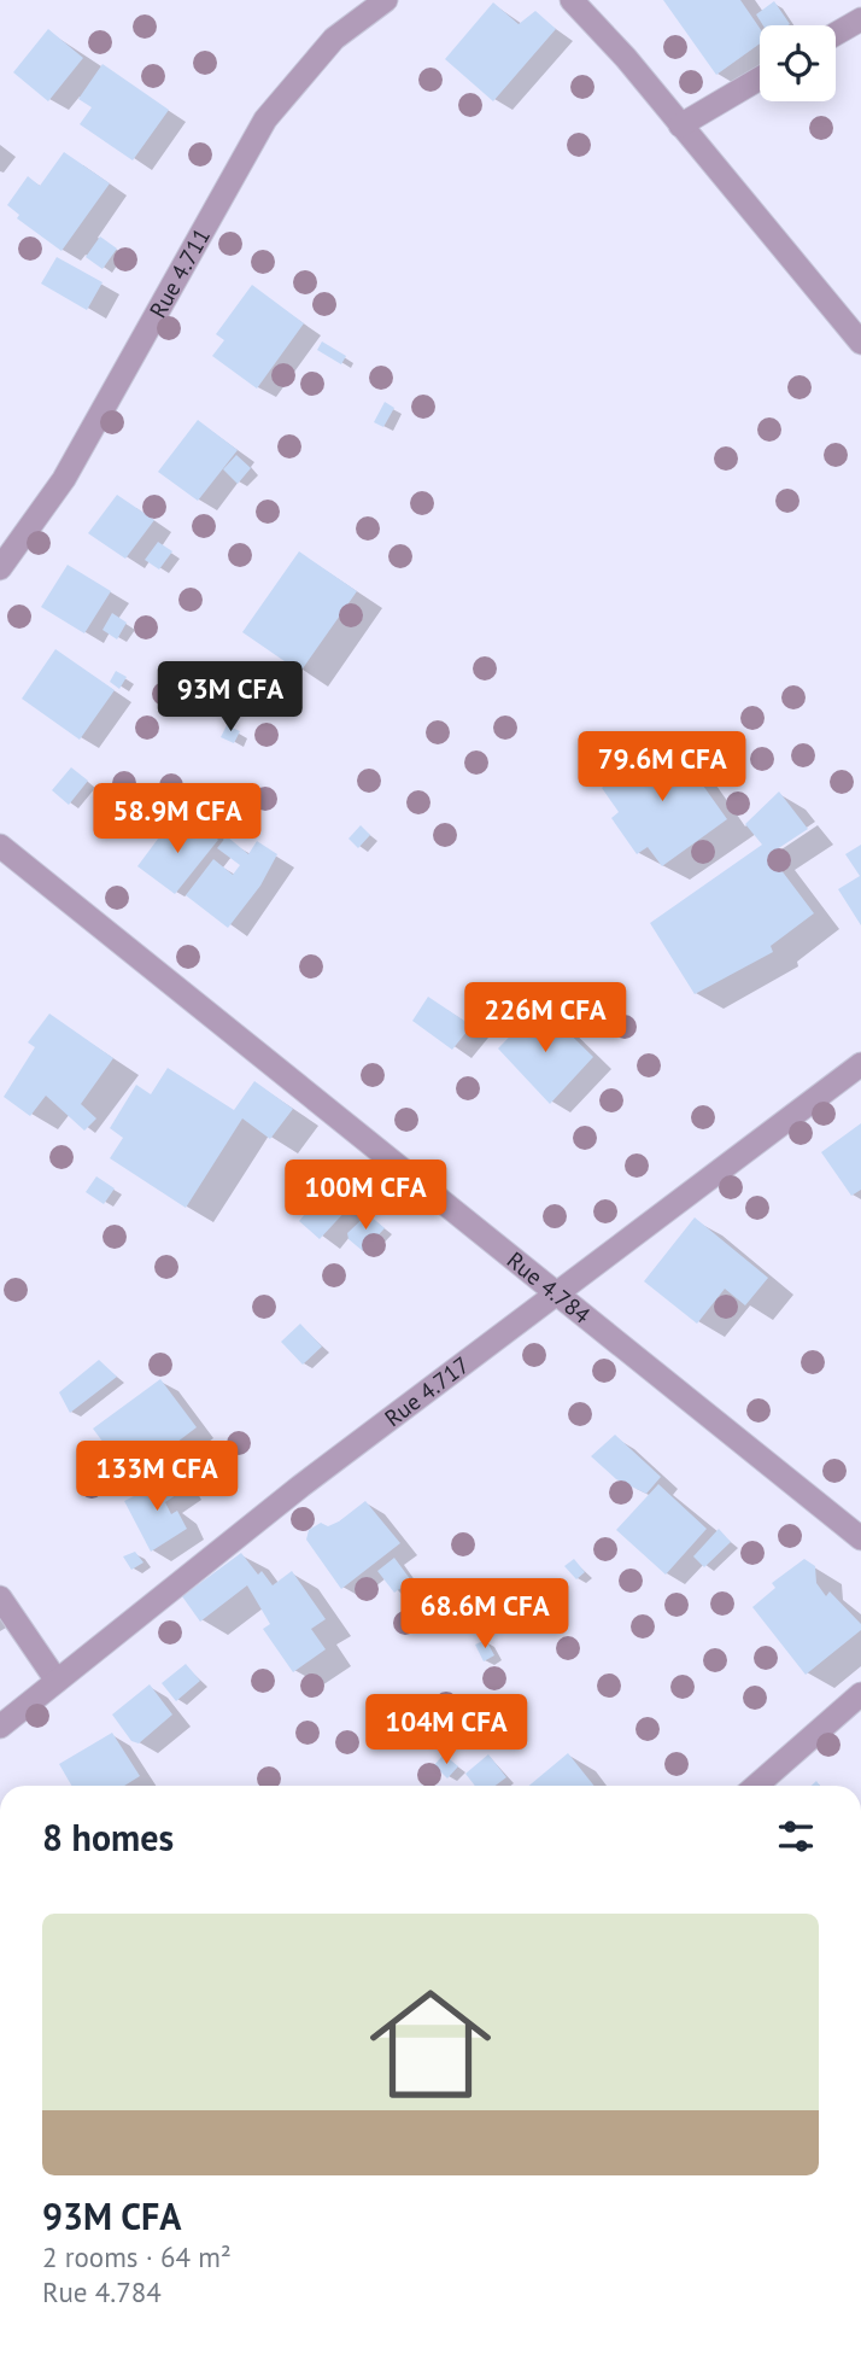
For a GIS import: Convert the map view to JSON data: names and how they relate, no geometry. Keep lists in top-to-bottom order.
{
  "streets": {
    "street": ["Rue 4.711", "Rue 4.784", "Rue 4.717"]
  },
  "crossings": [
    ["Rue 4.784", "Rue 4.717"]
  ],
  "page": {
    "price": [
      "93M CFA",
      "79.6M CFA",
      "58.9M CFA",
      "226M CFA",
      "100M CFA",
      "133M CFA",
      "68.6M CFA",
      "104M CFA"
    ],
    "heading": "8 homes",
    "list": [
      {
        "name": "93M CFA",
        "note": "2 rooms · 64 m² · Rue 4.784"
      }
    ]
  }
}
